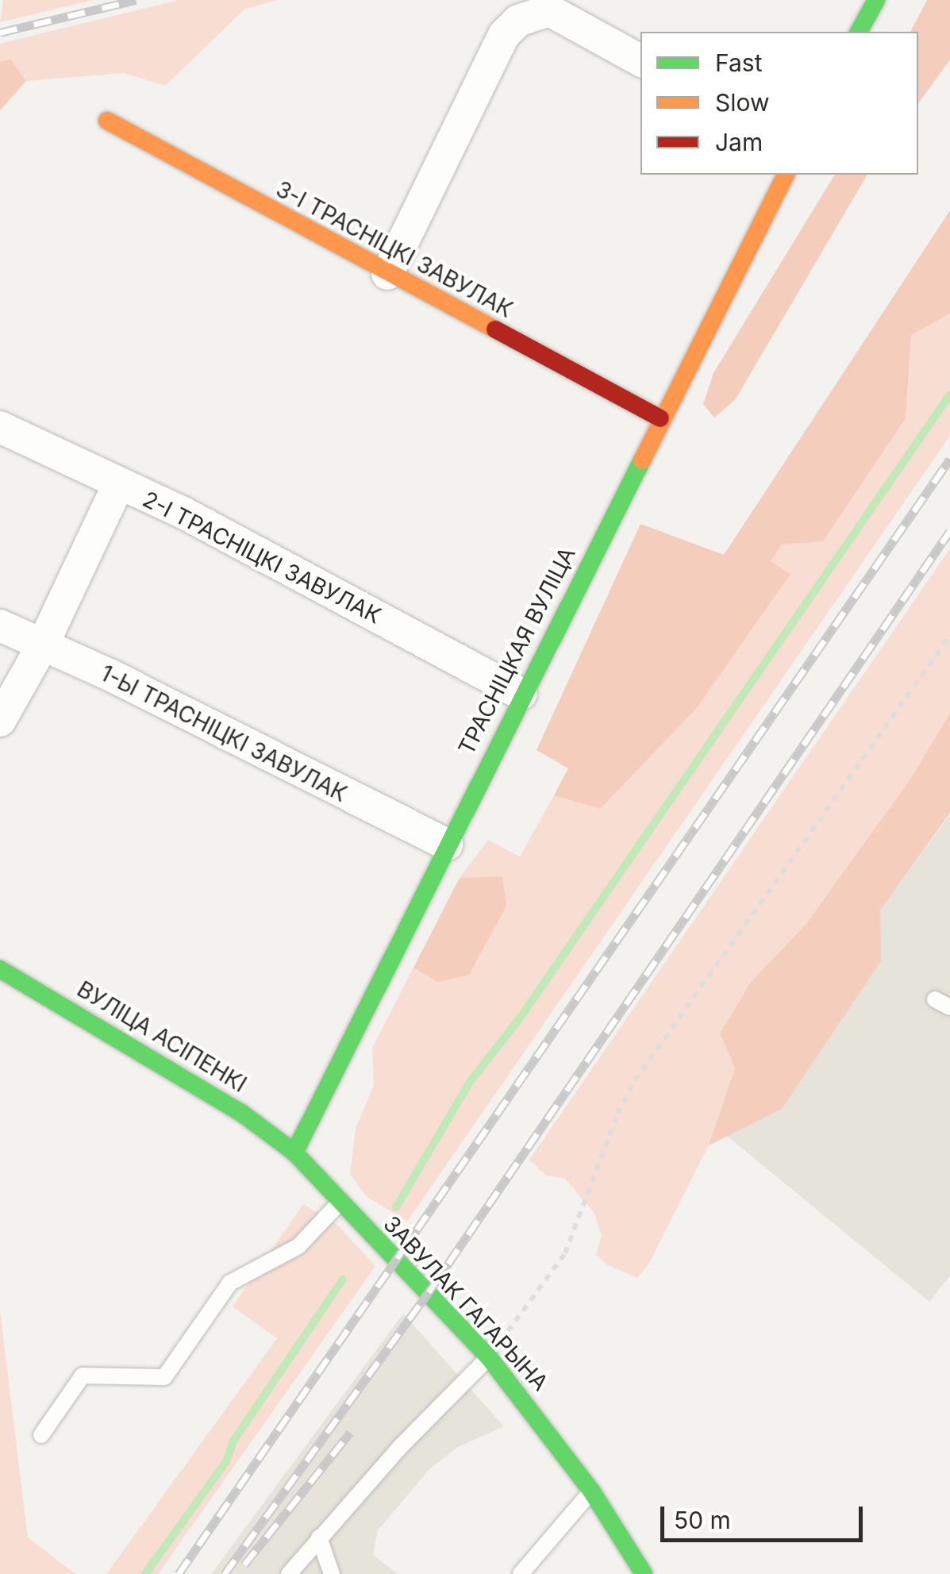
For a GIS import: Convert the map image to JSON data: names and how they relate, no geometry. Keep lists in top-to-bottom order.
{
  "streets": {
    "street": [
      "3-І ТРАСНІЦКІ ЗАВУЛАК",
      "2-І ТРАСНІЦКІ ЗАВУЛАК",
      "ТРАСНІЦКАЯ ВУЛІЦА",
      "1-Ы ТРАСНІЦКІ ЗАВУЛАК",
      "ВУЛІЦА АСІПЕНКІ",
      "ЗАВУЛАК ГАГАРЫНА"
    ]
  },
  "crossings": [
    ["3-І ТРАСНІЦКІ ЗАВУЛАК", "ТРАСНІЦКАЯ ВУЛІЦА"],
    ["2-І ТРАСНІЦКІ ЗАВУЛАК", "ТРАСНІЦКАЯ ВУЛІЦА"],
    ["ТРАСНІЦКАЯ ВУЛІЦА", "1-Ы ТРАСНІЦКІ ЗАВУЛАК"],
    ["ТРАСНІЦКАЯ ВУЛІЦА", "ВУЛІЦА АСІПЕНКІ"],
    ["ТРАСНІЦКАЯ ВУЛІЦА", "ЗАВУЛАК ГАГАРЫНА"],
    ["ВУЛІЦА АСІПЕНКІ", "ЗАВУЛАК ГАГАРЫНА"]
  ],
  "legend": ["Fast", "Slow", "Jam"],
  "scale_bar": "50 m"
}
